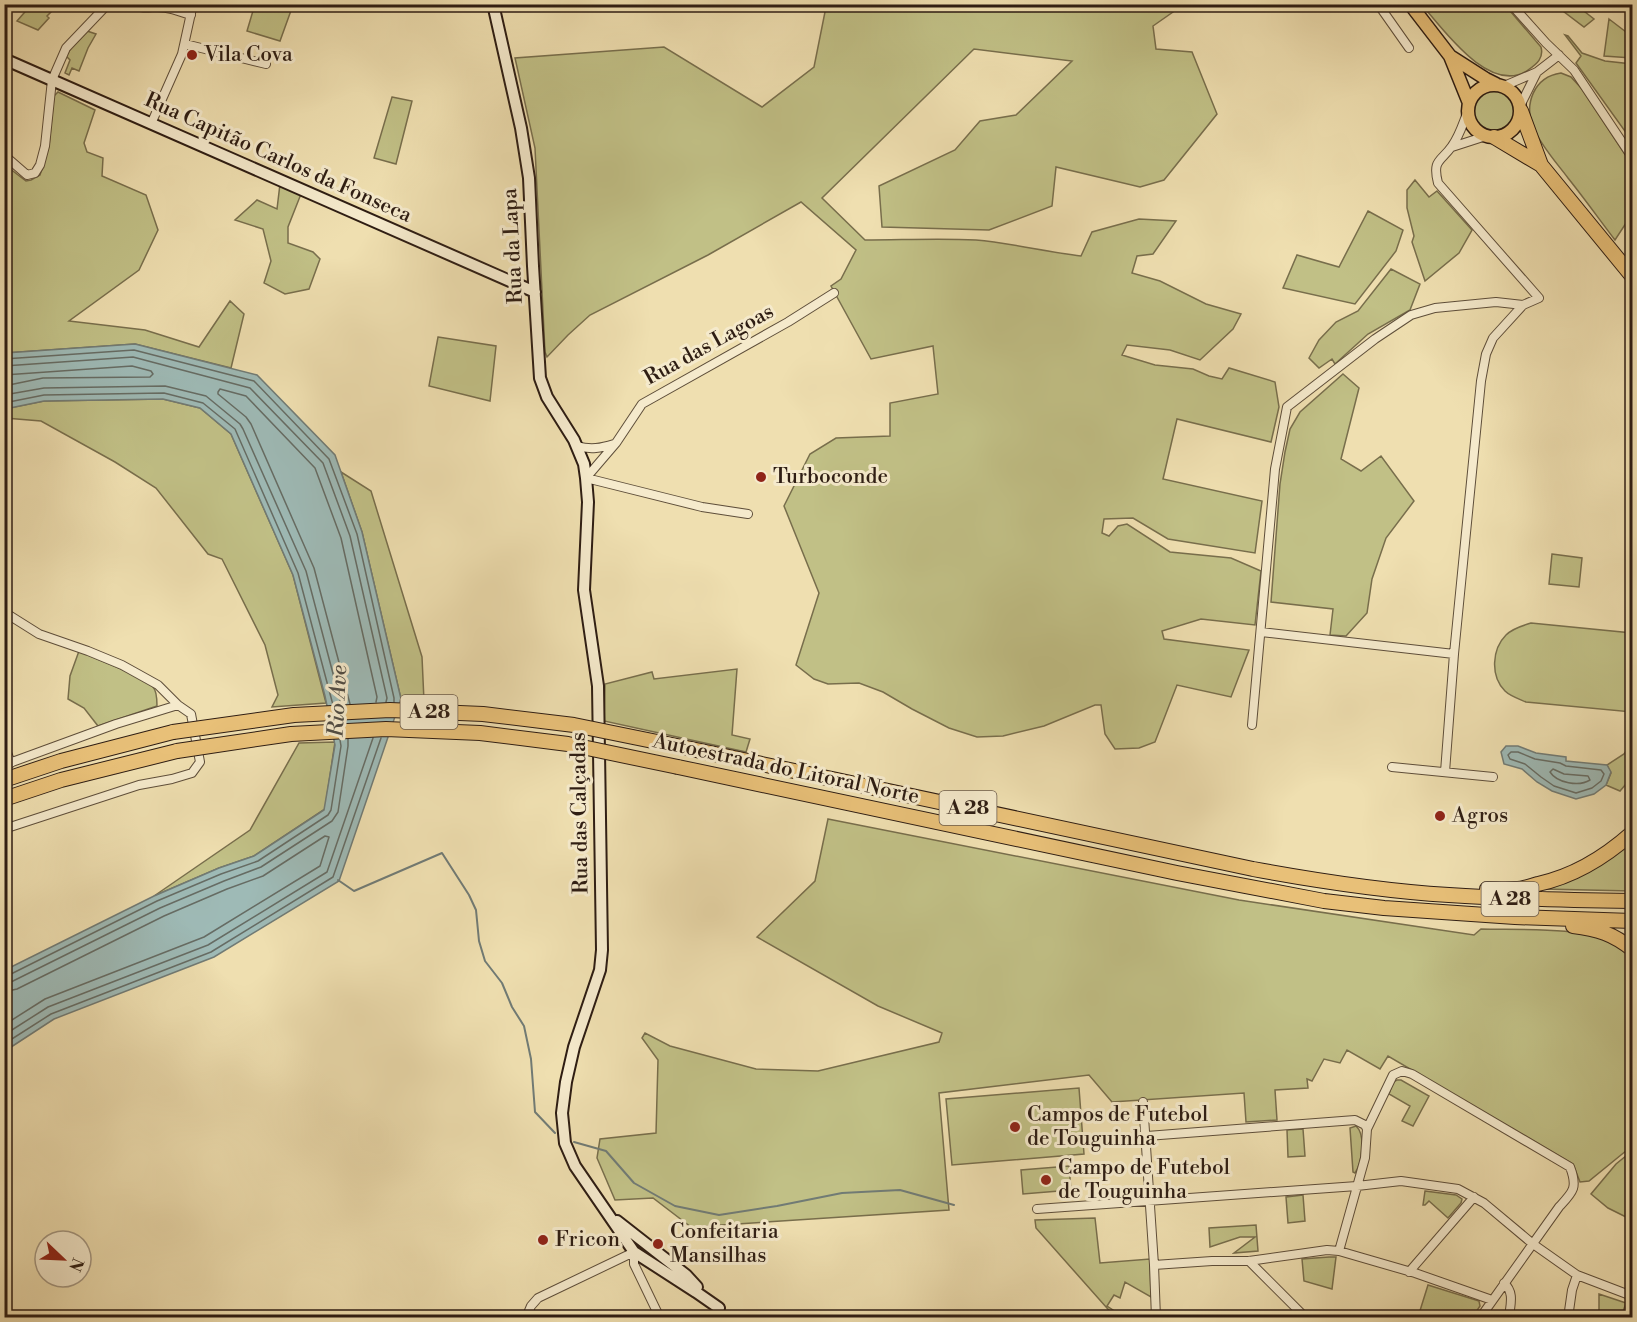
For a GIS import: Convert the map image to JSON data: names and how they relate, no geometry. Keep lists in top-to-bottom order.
{
  "streets": {
    "highway": ["A 28", "Autoestrada do Litoral Norte"],
    "main road": ["Rua Capitão Carlos da Fonseca", "Rua da Lapa", "Rua das Calçadas"],
    "street": ["Rua das Lagoas"]
  },
  "crossings": [
    ["Rua Capitão Carlos da Fonseca", "Rua da Lapa"],
    ["Rua da Lapa", "Rua das Lagoas"],
    ["Rua da Lapa", "Rua das Calçadas"],
    ["Rua das Lagoas", "Rua das Calçadas"]
  ],
  "water": ["Rio Ave"],
  "places": [
    "Vila Cova",
    "Turboconde",
    "Agros",
    "Campos de Futebol de Touguinha",
    "Campo de Futebol de Touguinha",
    "Fricon",
    "Confeitaria Mansilhas"
  ],
  "north": "bottom right"
}
